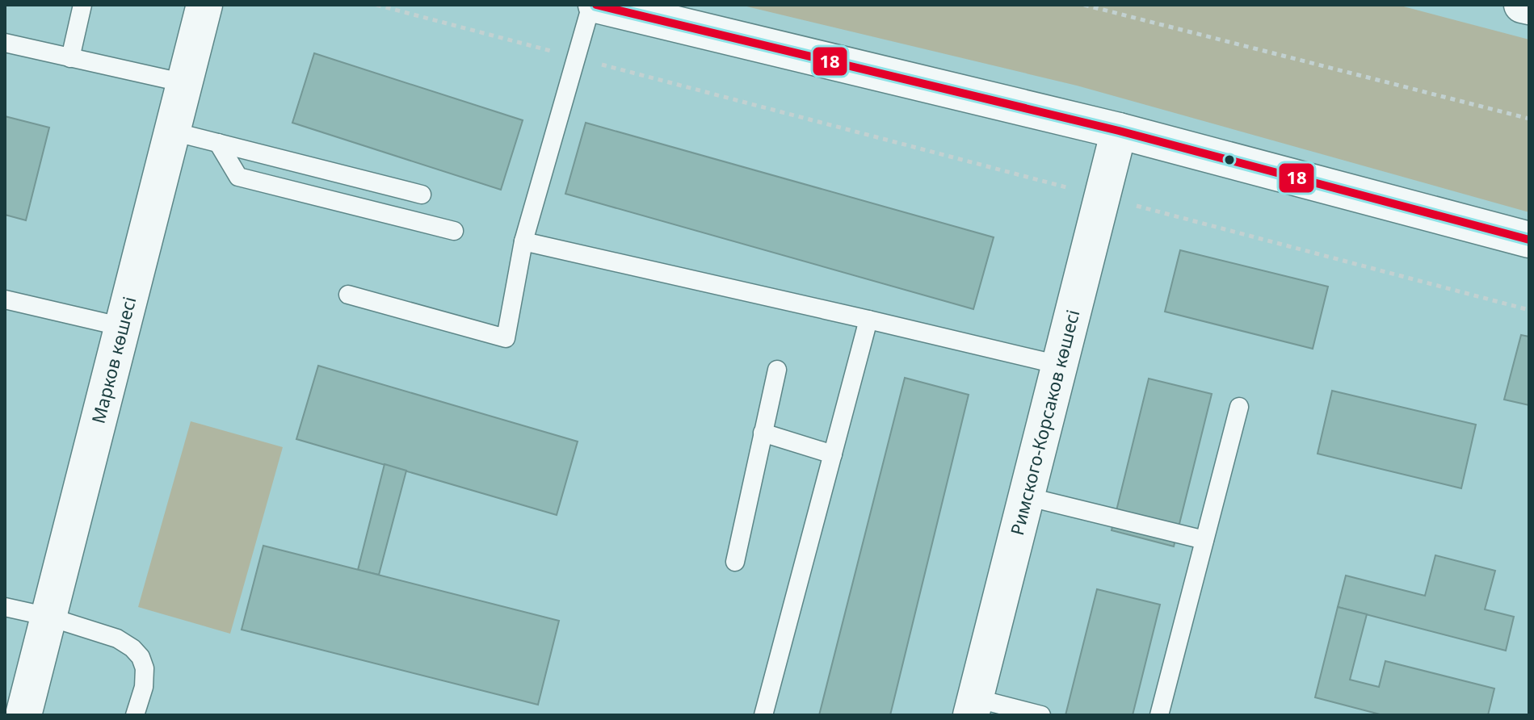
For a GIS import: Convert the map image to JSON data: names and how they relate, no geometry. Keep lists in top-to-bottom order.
{
  "streets": {
    "street": ["Марков көшесі", "Римского-Корсаков көшесі"]
  },
  "lines": ["transit line 18"]
}
